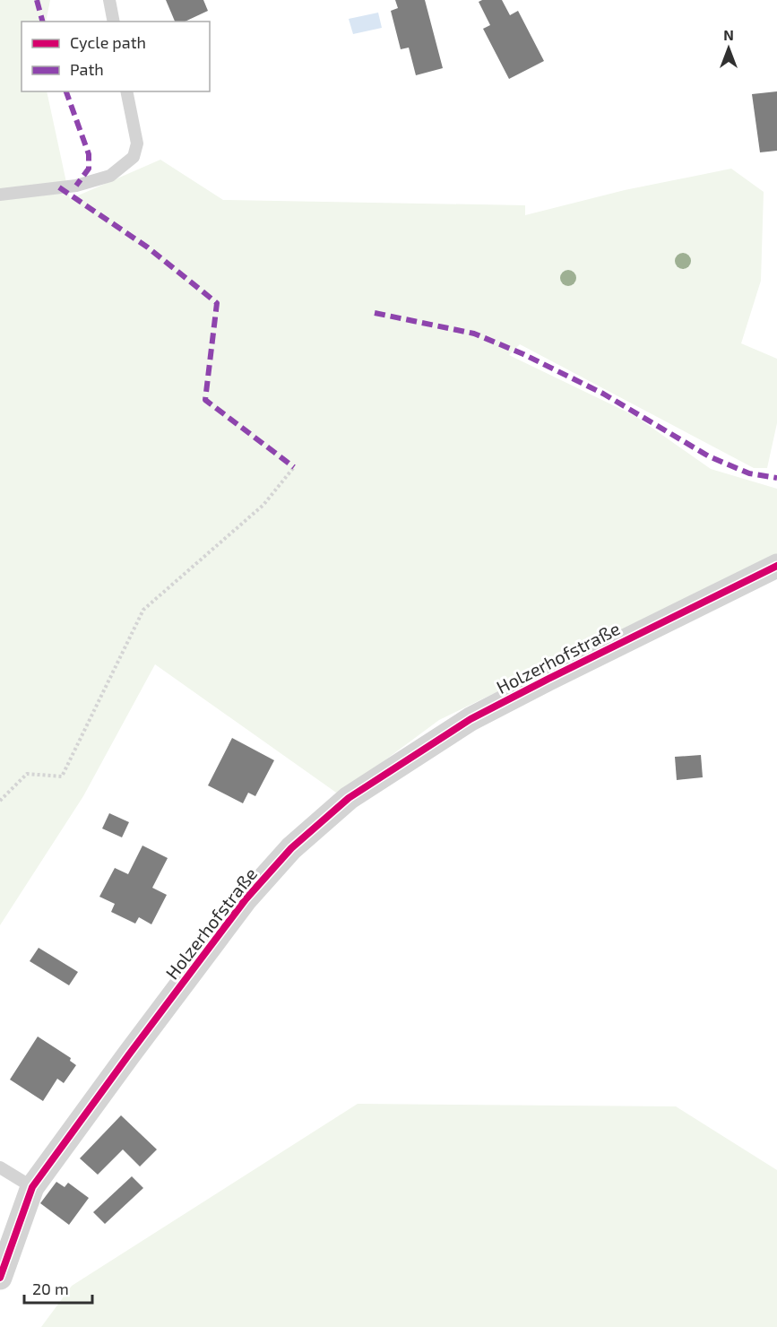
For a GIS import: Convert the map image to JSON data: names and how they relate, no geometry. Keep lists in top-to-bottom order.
{
  "streets": {
    "street": ["Holzerhofstraße"]
  },
  "legend": ["Cycle path", "Path"],
  "scale_bar": "20 m",
  "north": "top"
}
